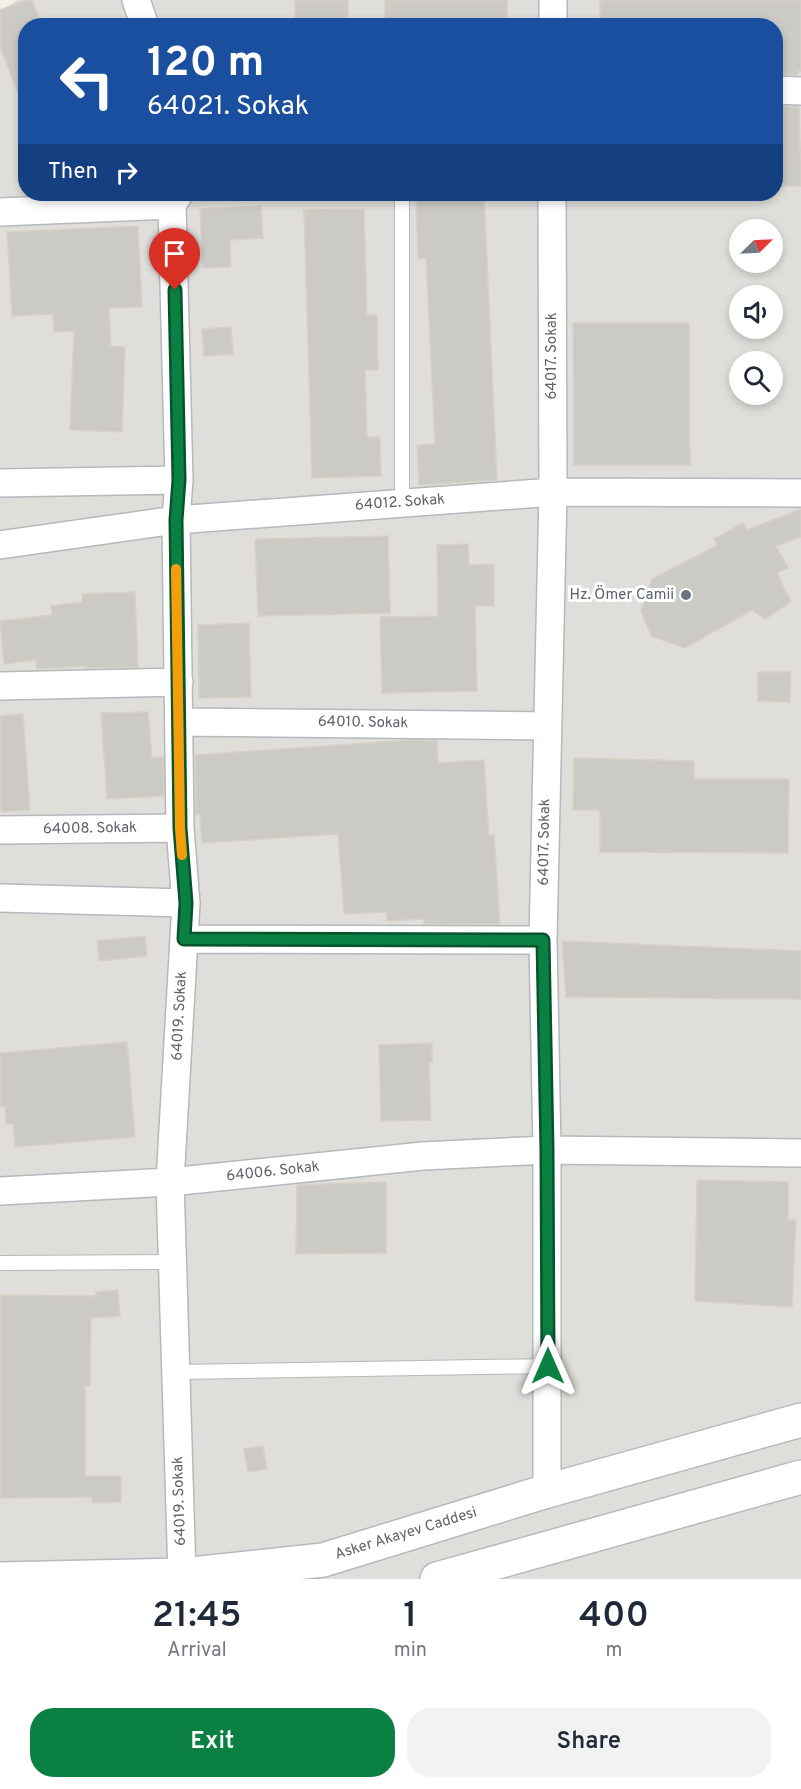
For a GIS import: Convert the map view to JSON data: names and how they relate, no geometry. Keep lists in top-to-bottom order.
{
  "streets": {
    "street": [
      "64017. Sokak",
      "64012. Sokak",
      "64010. Sokak",
      "64008. Sokak",
      "64019. Sokak",
      "64006. Sokak",
      "Asker Akayev Caddesi"
    ]
  },
  "crossings": [
    ["64017. Sokak", "64012. Sokak"],
    ["64017. Sokak", "64010. Sokak"],
    ["64017. Sokak", "64006. Sokak"],
    ["64017. Sokak", "Asker Akayev Caddesi"],
    ["64012. Sokak", "64019. Sokak"],
    ["64010. Sokak", "64019. Sokak"],
    ["64008. Sokak", "64019. Sokak"],
    ["64019. Sokak", "64006. Sokak"],
    ["64019. Sokak", "Asker Akayev Caddesi"]
  ],
  "places": ["Hz. Ömer Camii"],
  "north": "top right",
  "page": {
    "turn": ["120 m", "64021. Sokak"],
    "then": "Then",
    "eta": [
      "21:45",
      "Arrival",
      "1",
      "min",
      "400",
      "m"
    ],
    "buttons": ["Exit", "Share"]
  }
}
